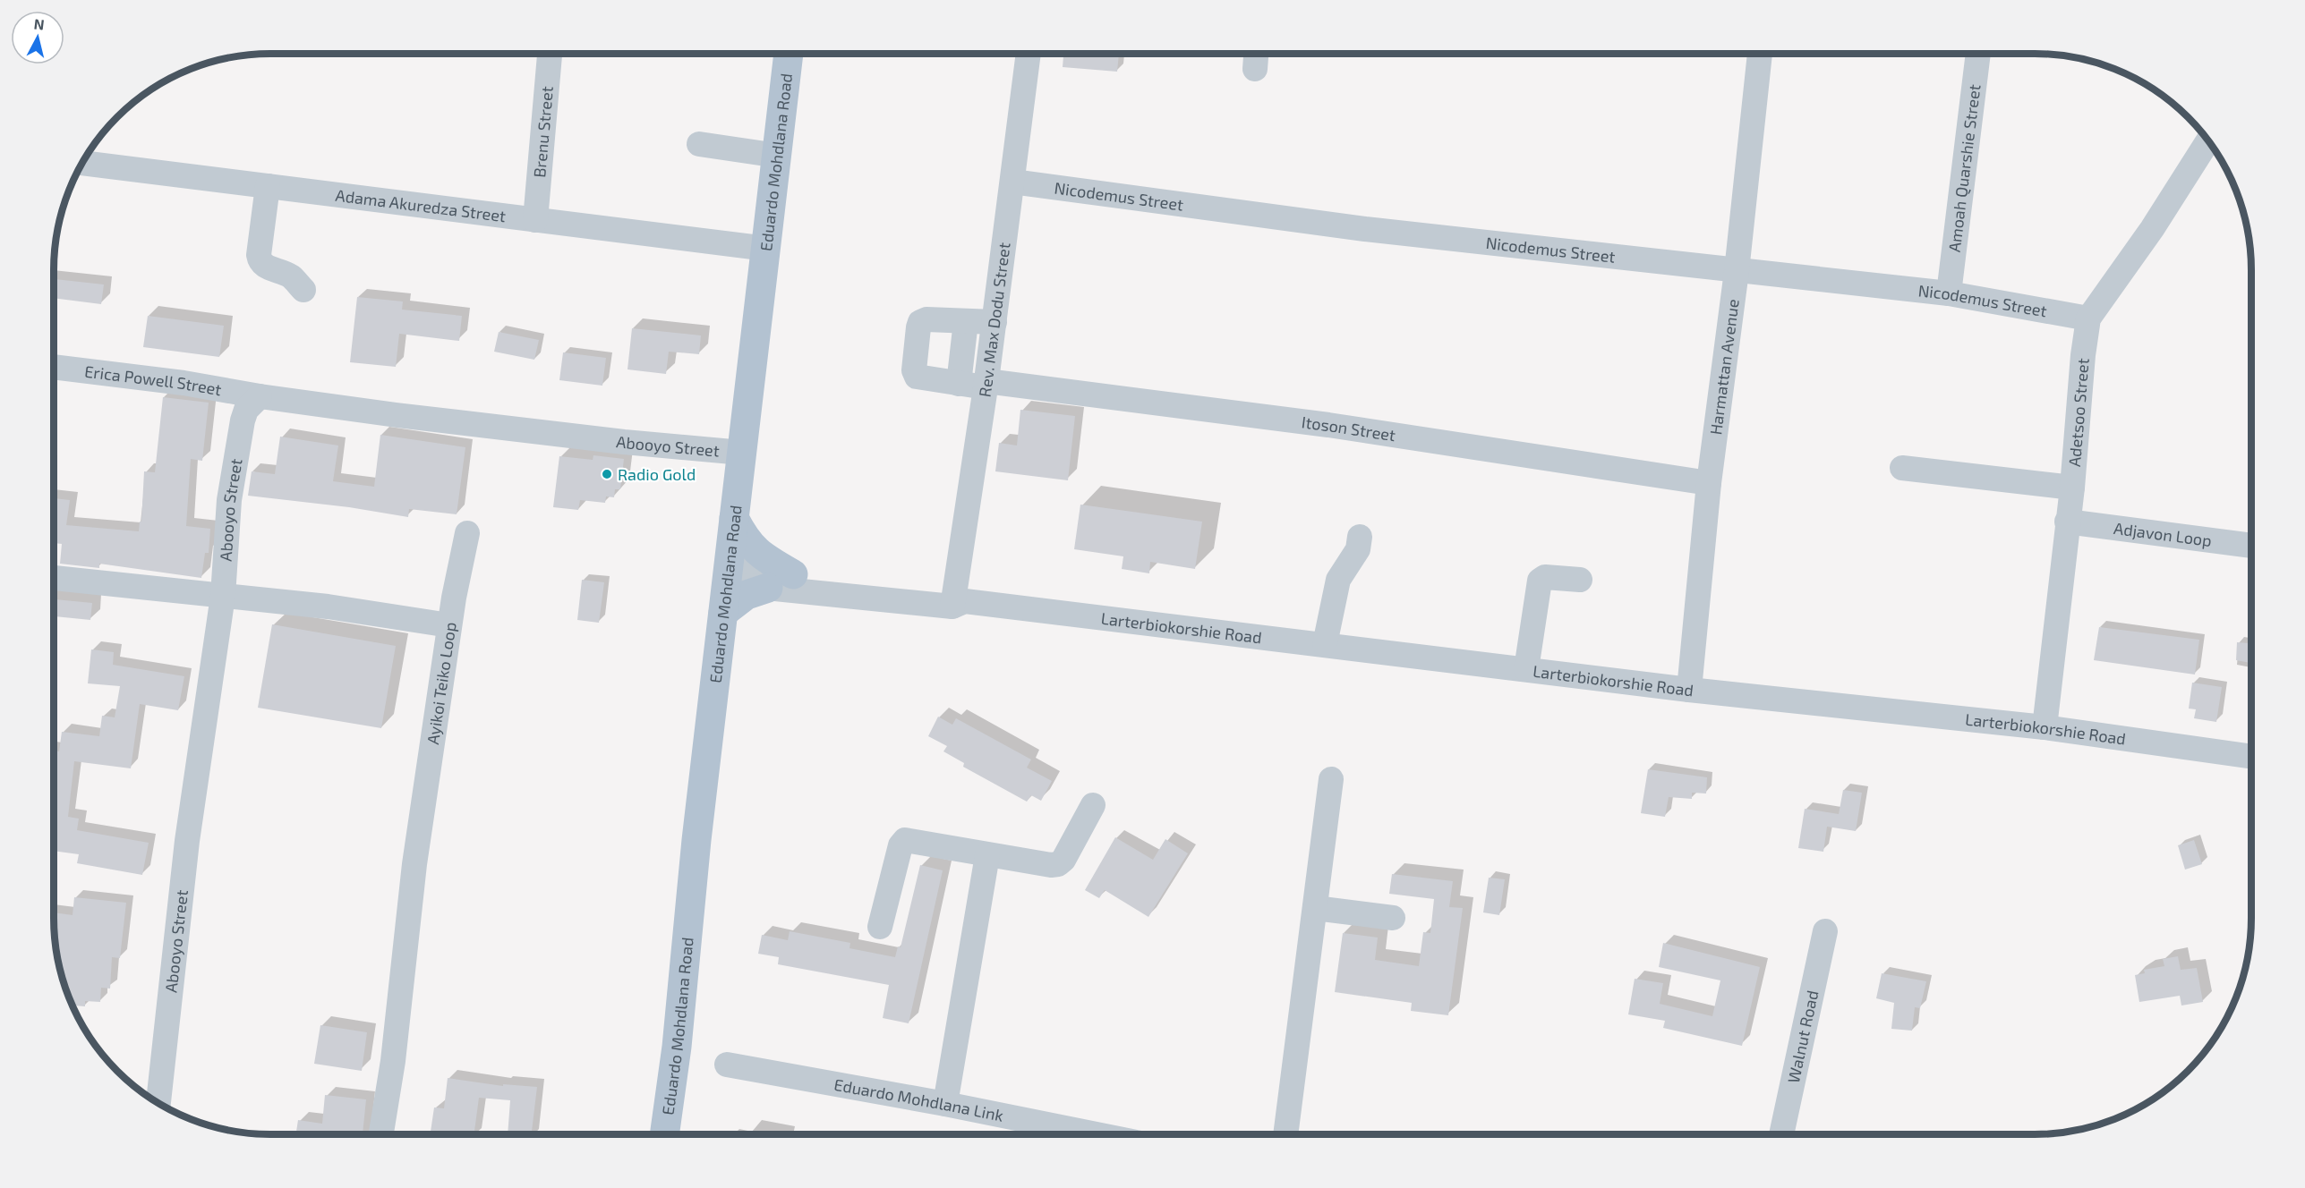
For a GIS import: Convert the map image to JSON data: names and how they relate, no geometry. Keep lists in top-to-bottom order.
{
  "streets": {
    "main road": ["Eduardo Mohdlana Road"],
    "street": [
      "Brenu Street",
      "Amoah Quarshie Street",
      "Nicodemus Street",
      "Adama Akuredza Street",
      "Rev. Max Dodu Street",
      "Harmattan Avenue",
      "Erica Powell Street",
      "Adetsoo Street",
      "Itoson Street",
      "Abooyo Street",
      "Adjavon Loop",
      "Larterbiokorshie Road",
      "Ayikoi Teiko Loop",
      "Walnut Road",
      "Eduardo Mohdlana Link"
    ]
  },
  "crossings": [
    ["Brenu Street", "Adama Akuredza Street"],
    ["Eduardo Mohdlana Road", "Adama Akuredza Street"],
    ["Eduardo Mohdlana Road", "Abooyo Street"],
    ["Eduardo Mohdlana Road", "Larterbiokorshie Road"],
    ["Amoah Quarshie Street", "Nicodemus Street"],
    ["Nicodemus Street", "Rev. Max Dodu Street"],
    ["Nicodemus Street", "Harmattan Avenue"],
    ["Nicodemus Street", "Adetsoo Street"],
    ["Rev. Max Dodu Street", "Itoson Street"],
    ["Rev. Max Dodu Street", "Larterbiokorshie Road"],
    ["Harmattan Avenue", "Itoson Street"],
    ["Harmattan Avenue", "Larterbiokorshie Road"],
    ["Erica Powell Street", "Abooyo Street"],
    ["Adetsoo Street", "Adjavon Loop"],
    ["Adetsoo Street", "Larterbiokorshie Road"],
    ["Abooyo Street", "Ayikoi Teiko Loop"]
  ],
  "places": ["Radio Gold"],
  "north": "top"
}
